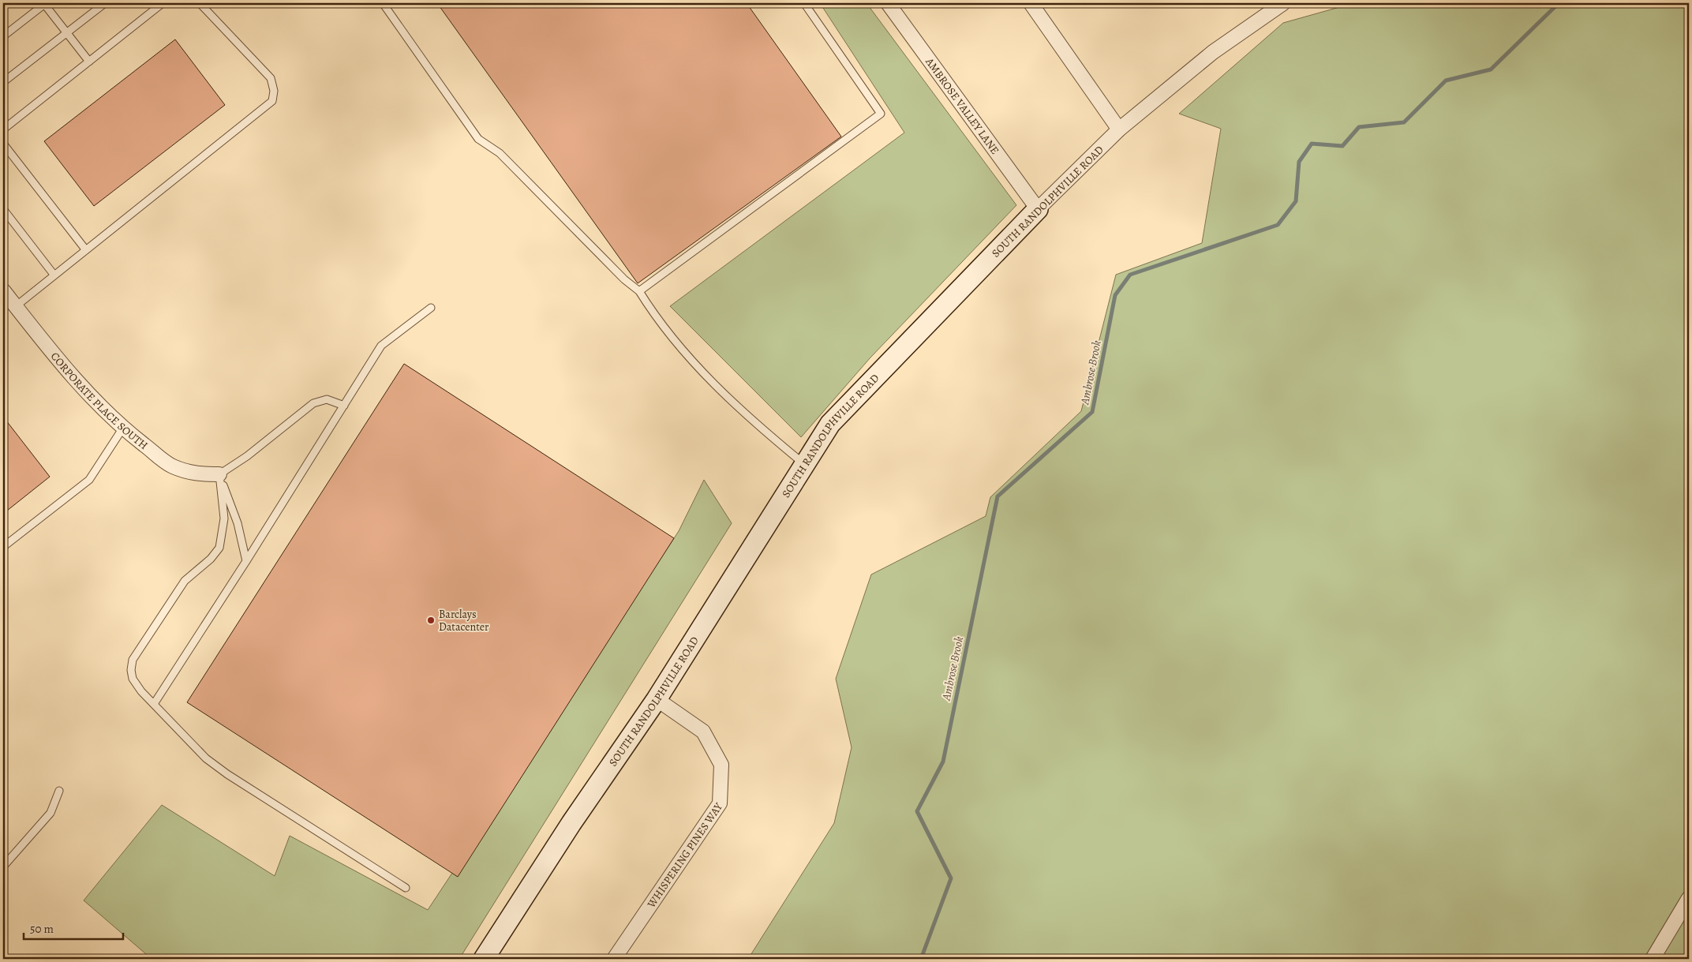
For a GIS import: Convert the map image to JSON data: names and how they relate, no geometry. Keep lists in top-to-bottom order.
{
  "streets": {
    "street": [
      "AMBROSE VALLEY LANE",
      "SOUTH RANDOLPHVILLE ROAD",
      "CORPORATE PLACE SOUTH",
      "WHISPERING PINES WAY"
    ]
  },
  "crossings": [
    ["AMBROSE VALLEY LANE", "SOUTH RANDOLPHVILLE ROAD"],
    ["SOUTH RANDOLPHVILLE ROAD", "WHISPERING PINES WAY"]
  ],
  "water": ["Ambrose Brook"],
  "places": ["Barclays Datacenter"],
  "scale_bar": "50 m"
}
